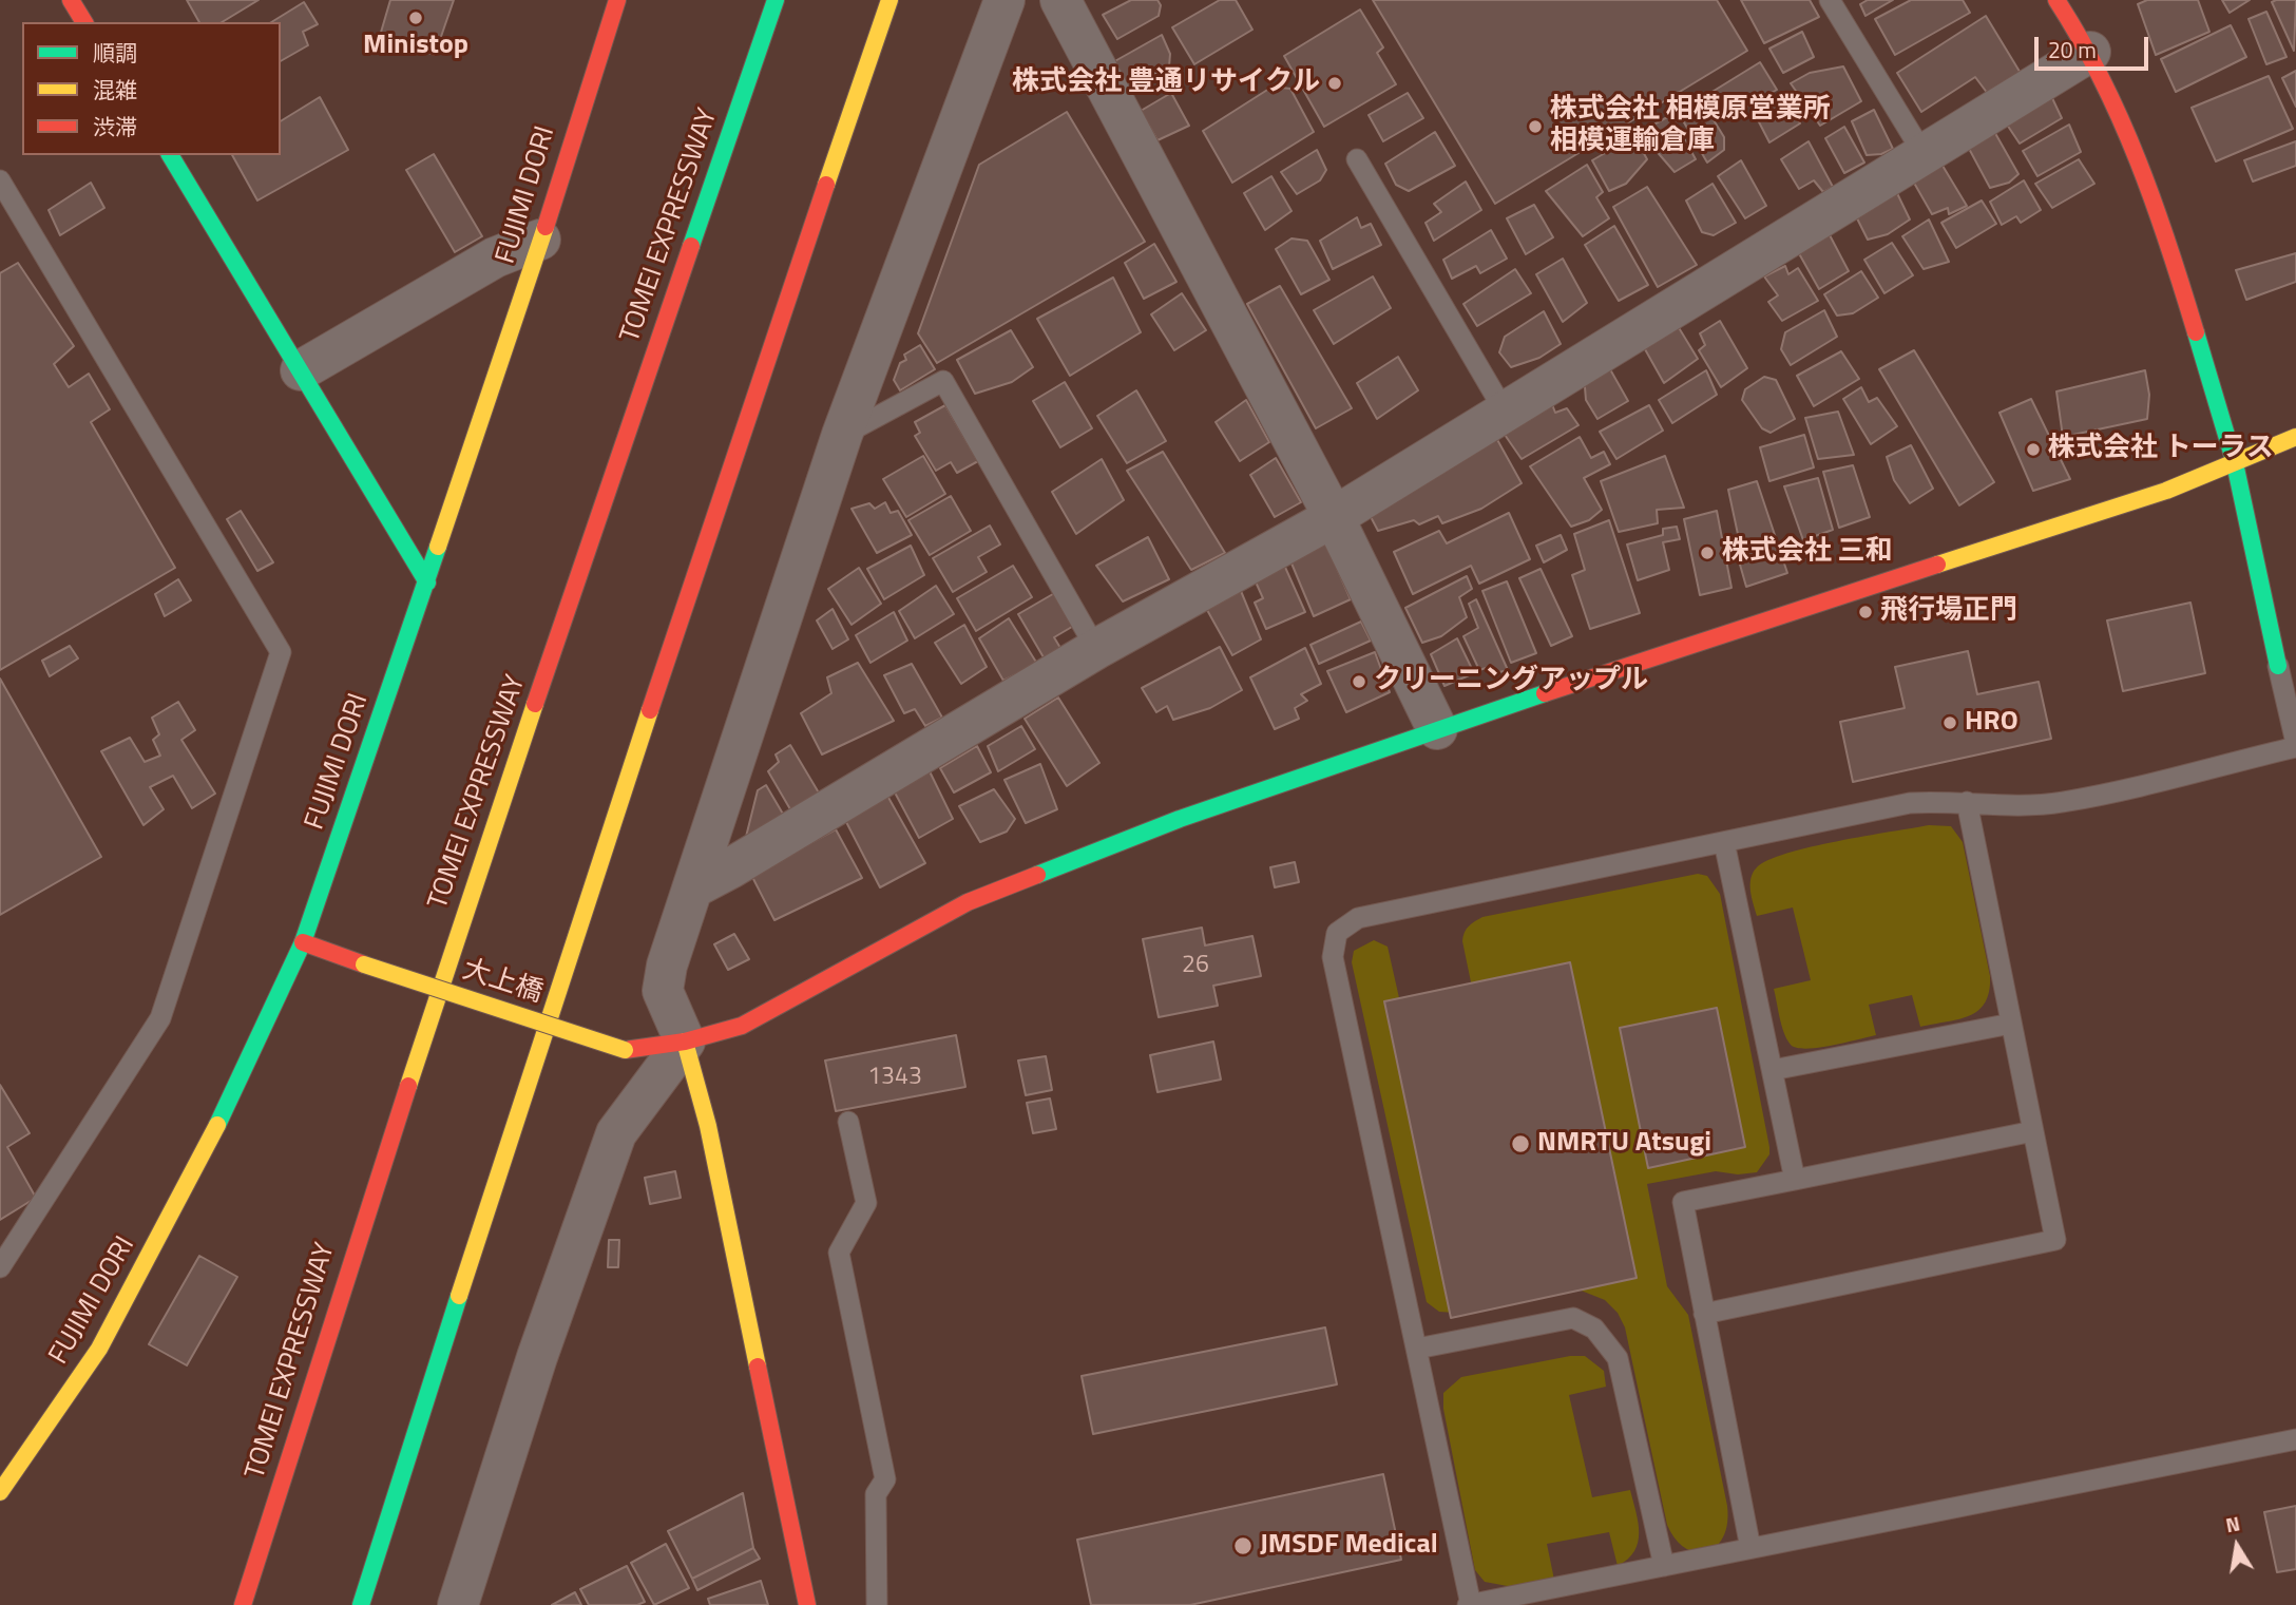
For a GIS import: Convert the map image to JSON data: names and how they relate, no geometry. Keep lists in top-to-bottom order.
{
  "streets": {
    "main road": ["FUJIMI DORI", "TOMEI EXPRESSWAY", "大上橋"]
  },
  "crossings": [
    ["FUJIMI DORI", "大上橋"]
  ],
  "places": [
    "Ministop",
    "株式会社 豊通リサイクル",
    "株式会社 相模原営業所 相模運輸倉庫",
    "株式会社 トーラス",
    "株式会社 三和",
    "飛行場正門",
    "クリーニングアップル",
    "HRO",
    "NMRTU Atsugi",
    "JMSDF Medical"
  ],
  "house_numbers": ["26", "1343"],
  "legend": ["順調", "混雑", "渋滞"],
  "scale_bar": "20 m",
  "north": "top"
}
